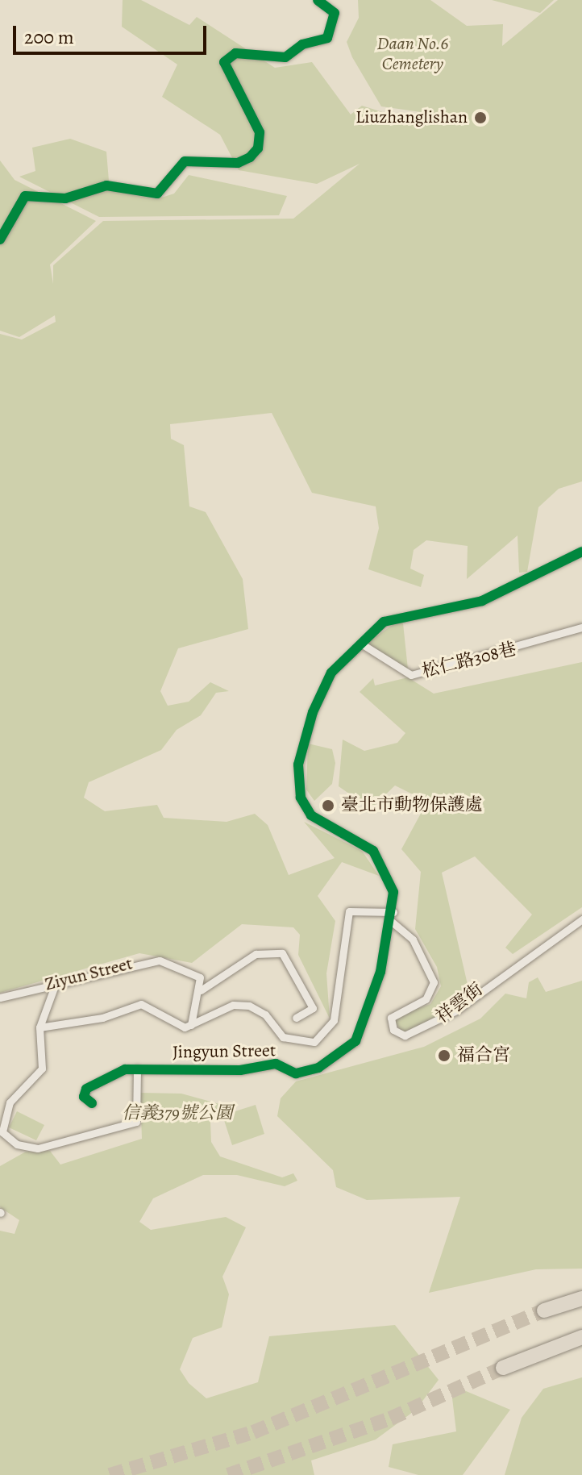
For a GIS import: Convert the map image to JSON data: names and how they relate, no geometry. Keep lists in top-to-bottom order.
{
  "streets": {
    "street": [
      "松仁路308巷",
      "Ziyun Street",
      "祥雲街",
      "Jingyun Street"
    ]
  },
  "crossings": [
    ["祥雲街", "Jingyun Street"]
  ],
  "parks": ["Daan No.6 Cemetery", "信義379號公園"],
  "places": ["Liuzhanglishan", "臺北市動物保護處", "福合宮"],
  "scale_bar": "200 m"
}
